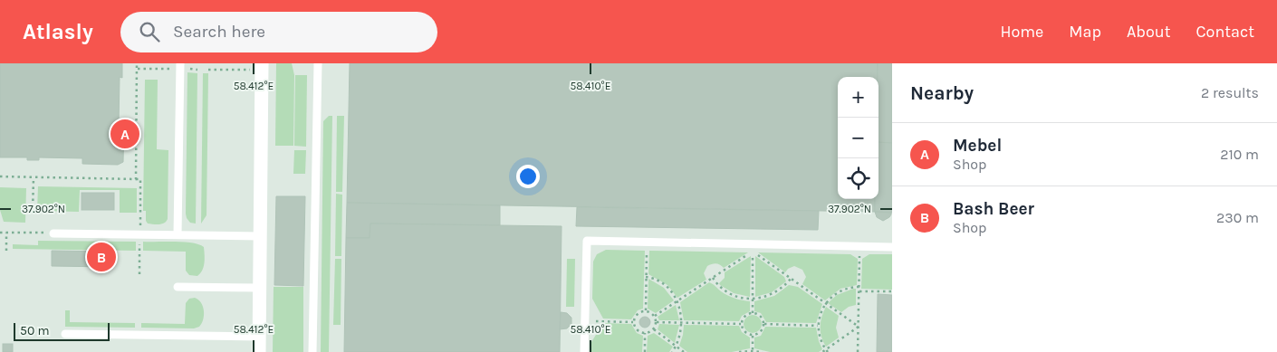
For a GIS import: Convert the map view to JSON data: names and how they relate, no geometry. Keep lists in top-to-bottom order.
{
  "scale_bar": "50 m",
  "page": {
    "header": "Atlasly",
    "search": "Search here",
    "nav": [
      "Home",
      "Map",
      "About",
      "Contact"
    ],
    "heading": ["Nearby", "2 results"],
    "map_buttons": ["+", "−"],
    "pins": ["A", "B"],
    "list": [
      {
        "mark": "A",
        "name": "Mebel",
        "note": "Shop",
        "value": "210 m"
      },
      {
        "mark": "B",
        "name": "Bash Beer",
        "note": "Shop",
        "value": "230 m"
      }
    ],
    "scale": "50 m"
  },
  "coordinates": ["58.412°E", "58.410°E", "37.902°N"]
}
